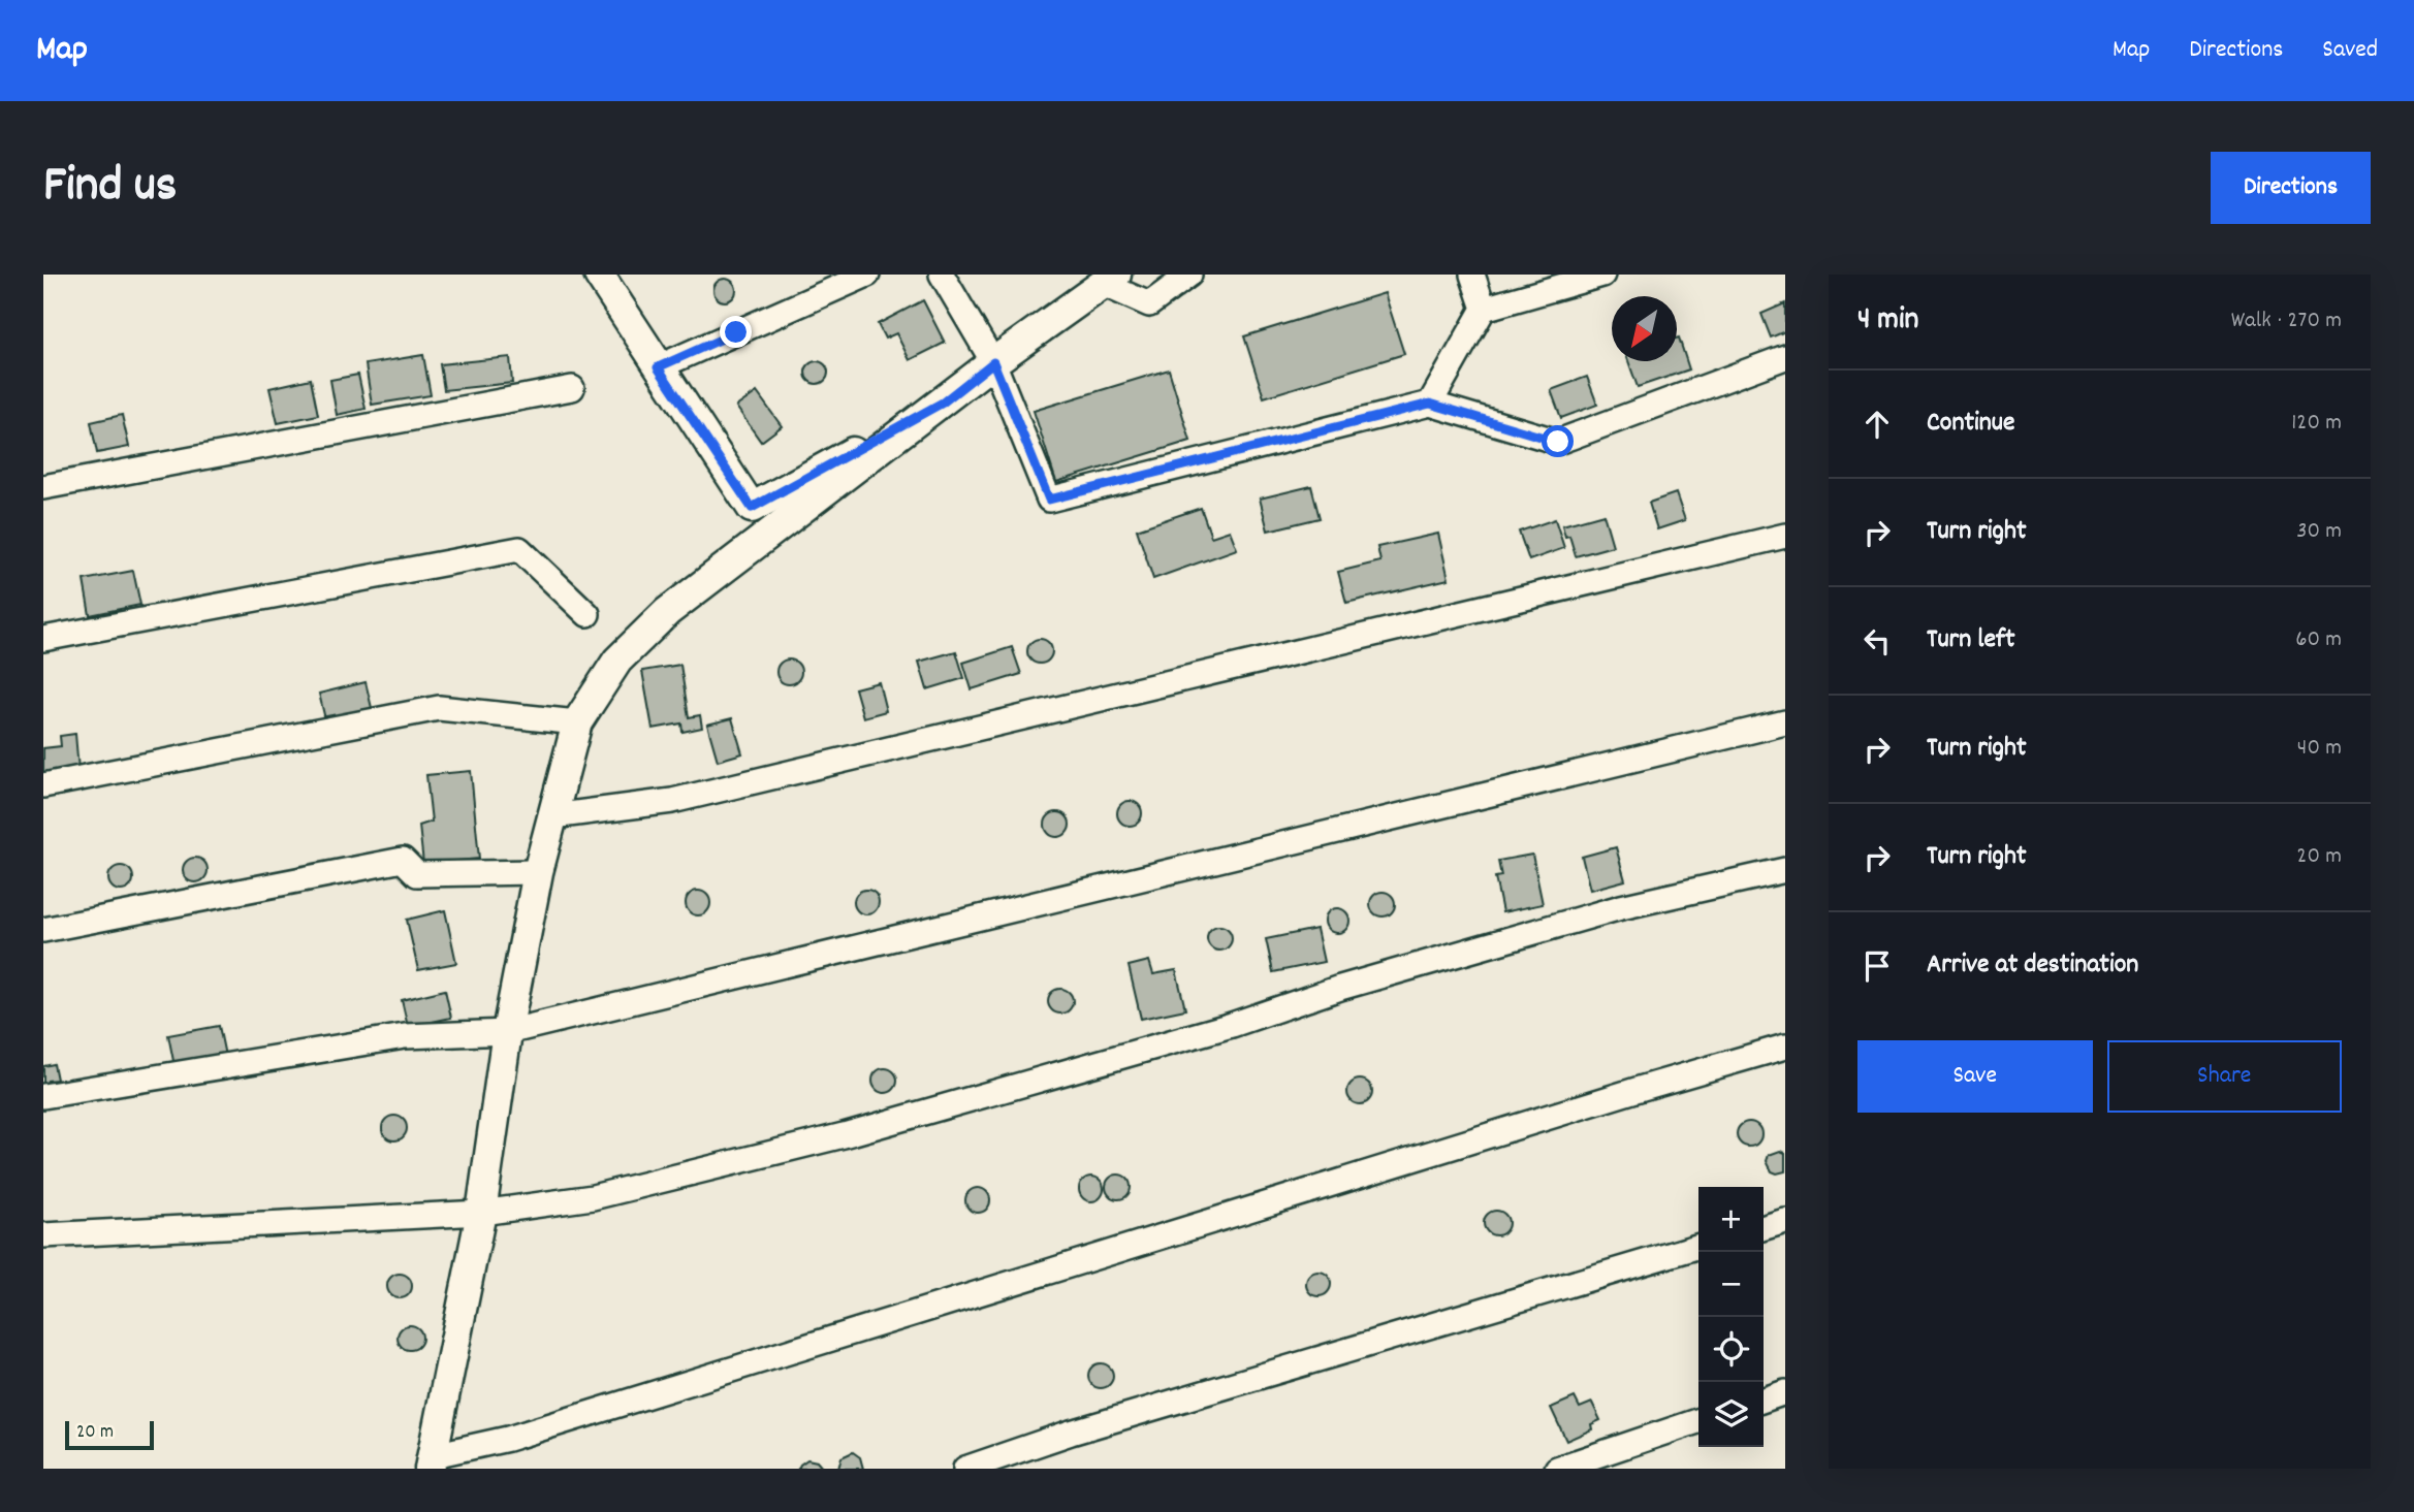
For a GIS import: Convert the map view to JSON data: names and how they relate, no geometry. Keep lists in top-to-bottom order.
{
  "scale_bar": "20 m",
  "north": "bottom left",
  "page": {
    "header": "Map",
    "nav": ["Map", "Directions", "Saved"],
    "title": "Find us",
    "buttons": [
      "Directions",
      ["Save", "Share"]
    ],
    "heading": ["4 min", "Walk · 270 m"],
    "list": [
      ["Continue", "120 m"],
      ["Turn right", "30 m"],
      ["Turn left", "60 m"],
      ["Turn right", "40 m"],
      ["Turn right", "20 m"],
      "Arrive at destination"
    ],
    "map_buttons": ["+", "−"],
    "scale": "20 m"
  }
}
